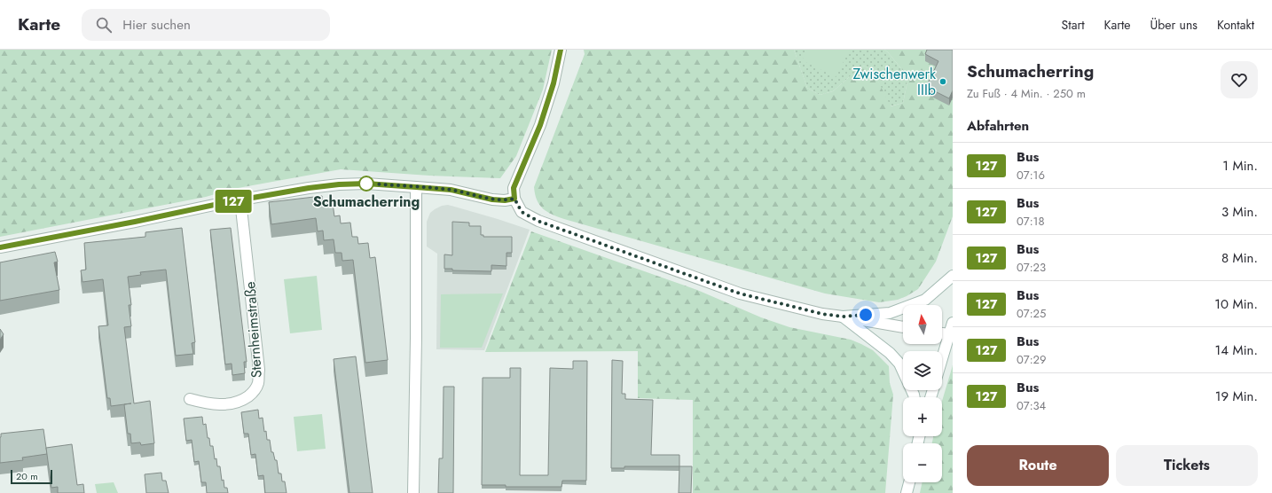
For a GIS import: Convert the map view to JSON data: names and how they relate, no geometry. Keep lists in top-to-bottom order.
{
  "streets": {
    "street": ["Sternheimstraße"]
  },
  "places": ["Zwischenwerk IIIb", "Schumacherring"],
  "lines": ["bus line 127"],
  "scale_bar": "20 m",
  "north": "top",
  "page": {
    "header": "Karte",
    "search": "Hier suchen",
    "nav": [
      "Start",
      "Karte",
      "Über uns",
      "Kontakt"
    ],
    "on_map": "127",
    "heading": [
      ["Schumacherring", "Zu Fuß · 4 Min. · 250 m"],
      "Abfahrten"
    ],
    "list": [
      {
        "mark": "127",
        "name": "Bus",
        "note": "07:16",
        "value": "1 Min."
      },
      {
        "mark": "127",
        "name": "Bus",
        "note": "07:18",
        "value": "3 Min."
      },
      {
        "mark": "127",
        "name": "Bus",
        "note": "07:23",
        "value": "8 Min."
      },
      {
        "mark": "127",
        "name": "Bus",
        "note": "07:25",
        "value": "10 Min."
      },
      {
        "mark": "127",
        "name": "Bus",
        "note": "07:29",
        "value": "14 Min."
      },
      {
        "mark": "127",
        "name": "Bus",
        "note": "07:34",
        "value": "19 Min."
      }
    ],
    "map_buttons": ["+", "−"],
    "buttons": ["Route", "Tickets"],
    "scale": "20 m"
  }
}
